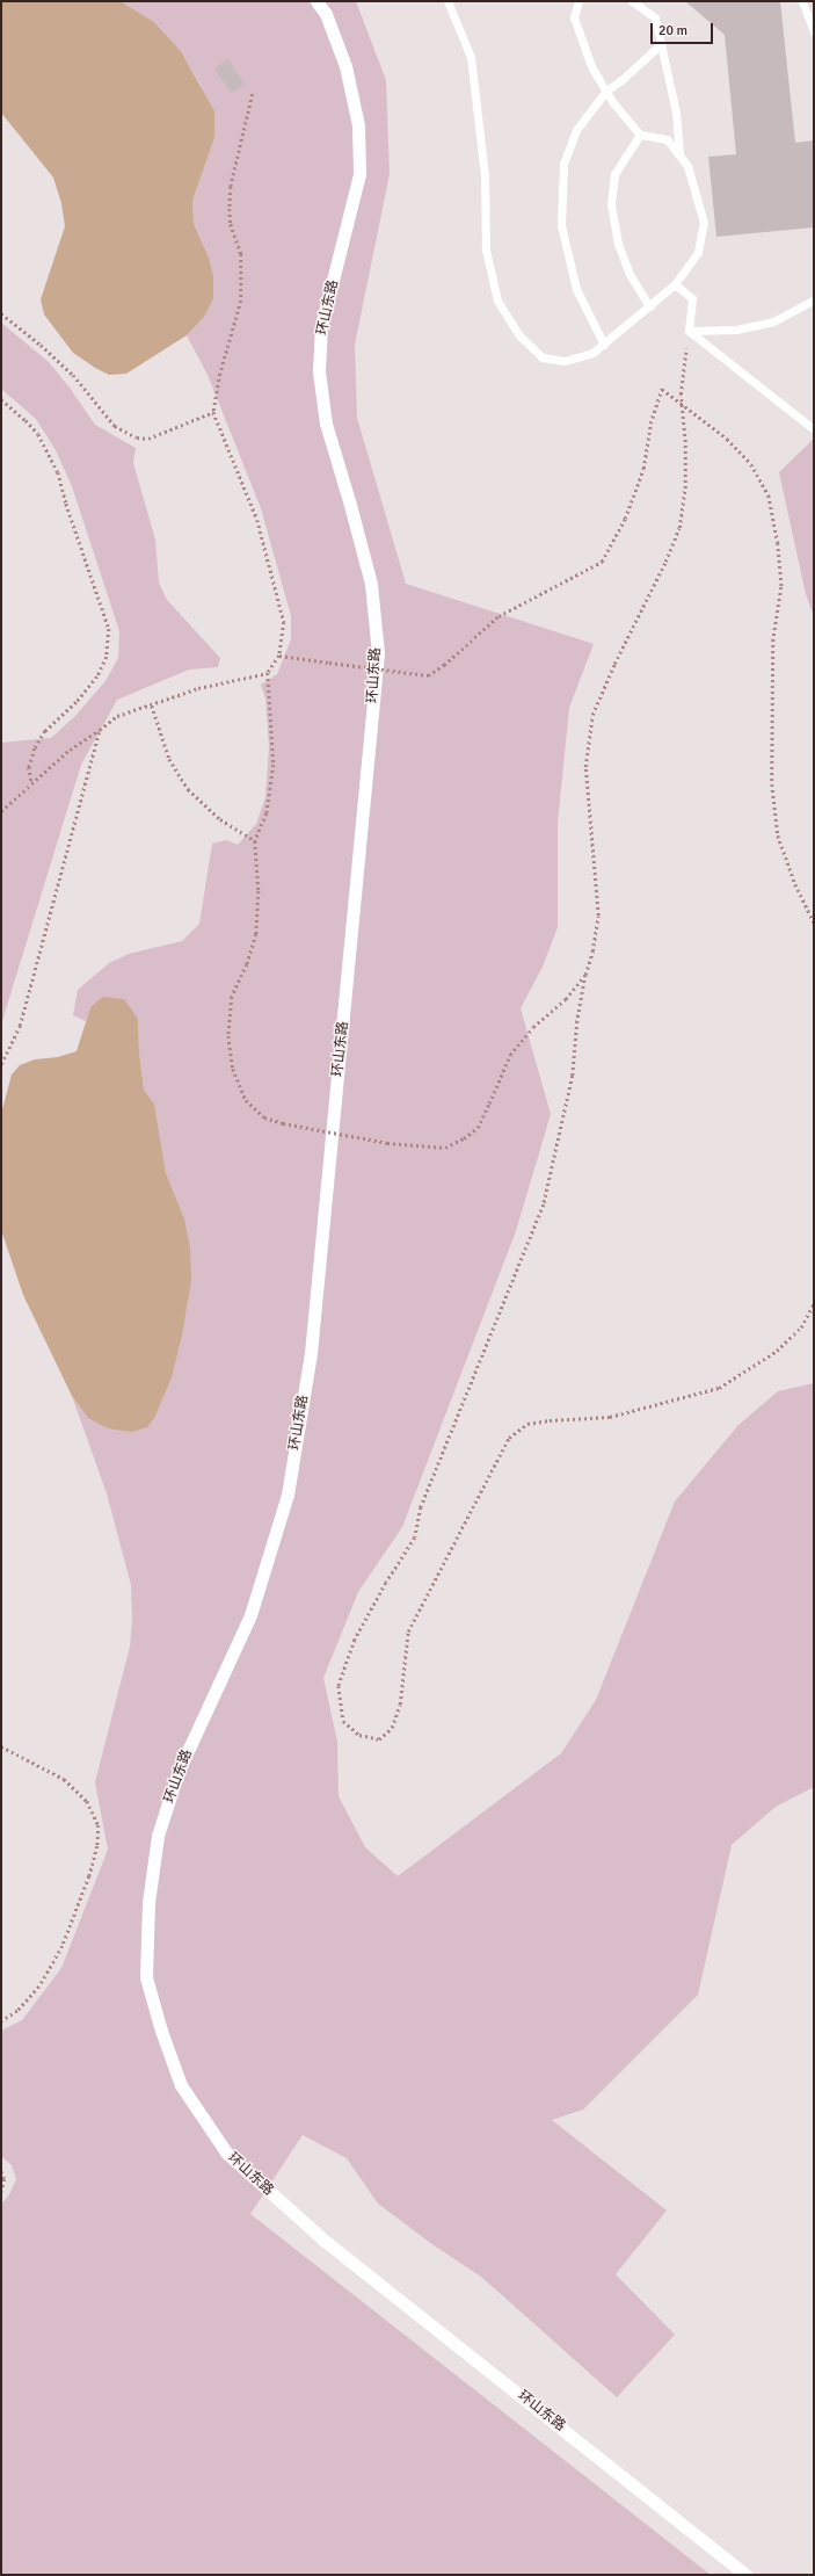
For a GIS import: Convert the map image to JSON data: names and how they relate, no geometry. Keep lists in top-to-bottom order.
{
  "streets": {
    "street": ["环山东路"]
  },
  "scale_bar": "20 m"
}
